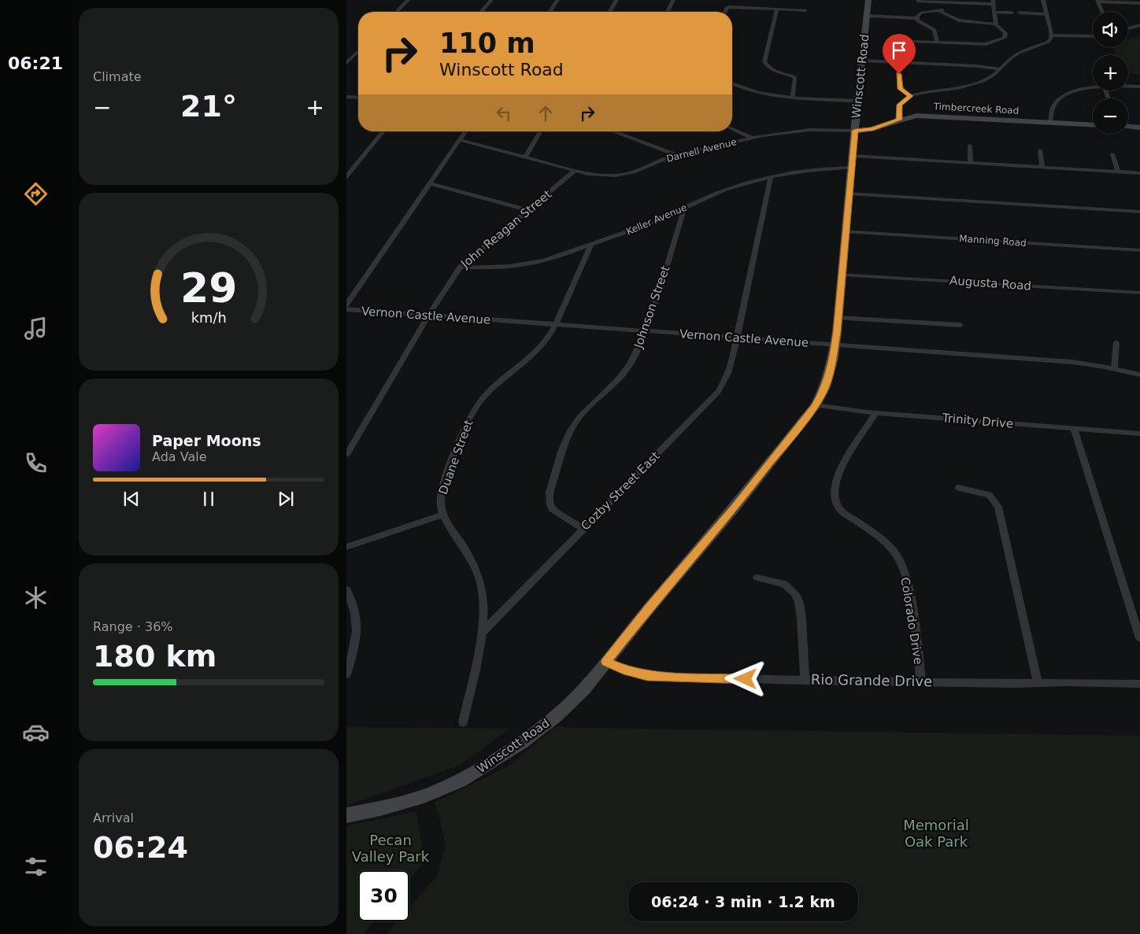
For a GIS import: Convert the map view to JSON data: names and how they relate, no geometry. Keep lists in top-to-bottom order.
{
  "streets": {
    "main road": ["Winscott Road", "Timbercreek Road"],
    "street": [
      "Darnell Avenue",
      "Keller Avenue",
      "John Reagan Street",
      "Manning Road",
      "Augusta Road",
      "Johnson Street",
      "Vernon Castle Avenue",
      "Trinity Drive",
      "Duane Street",
      "Cozby Street East",
      "Colorado Drive",
      "Rio Grande Drive"
    ]
  },
  "crossings": [
    ["Winscott Road", "Timbercreek Road"],
    ["Winscott Road", "Darnell Avenue"],
    ["Winscott Road", "Keller Avenue"],
    ["Winscott Road", "Manning Road"],
    ["Winscott Road", "Augusta Road"],
    ["Winscott Road", "Vernon Castle Avenue"],
    ["Winscott Road", "Trinity Drive"],
    ["Winscott Road", "Rio Grande Drive"],
    ["Timbercreek Road", "Darnell Avenue"],
    ["Darnell Avenue", "John Reagan Street"],
    ["Keller Avenue", "John Reagan Street"],
    ["Keller Avenue", "Johnson Street"],
    ["Keller Avenue", "Duane Street"],
    ["Keller Avenue", "Cozby Street East"],
    ["John Reagan Street", "Vernon Castle Avenue"],
    ["Johnson Street", "Vernon Castle Avenue"],
    ["Johnson Street", "Cozby Street East"],
    ["Vernon Castle Avenue", "Duane Street"],
    ["Vernon Castle Avenue", "Cozby Street East"],
    ["Trinity Drive", "Colorado Drive"],
    ["Colorado Drive", "Rio Grande Drive"]
  ],
  "parks": ["Memorial Oak Park", "Pecan Valley Park"],
  "page": {
    "tabs": "06:21",
    "tile": [
      "Climate",
      ["Range · 36%", "180 km"],
      ["Arrival", "06:24"]
    ],
    "map_buttons": ["+", "−"],
    "turn": ["110 m", "Winscott Road"],
    "heat": ["−", "21°", "+"],
    "song": ["Paper Moons", "Ada Vale"],
    "limit": "30",
    "trip": "06:24 · 3 min · 1.2 km",
    "gauge": ["29", "km/h"]
  }
}
